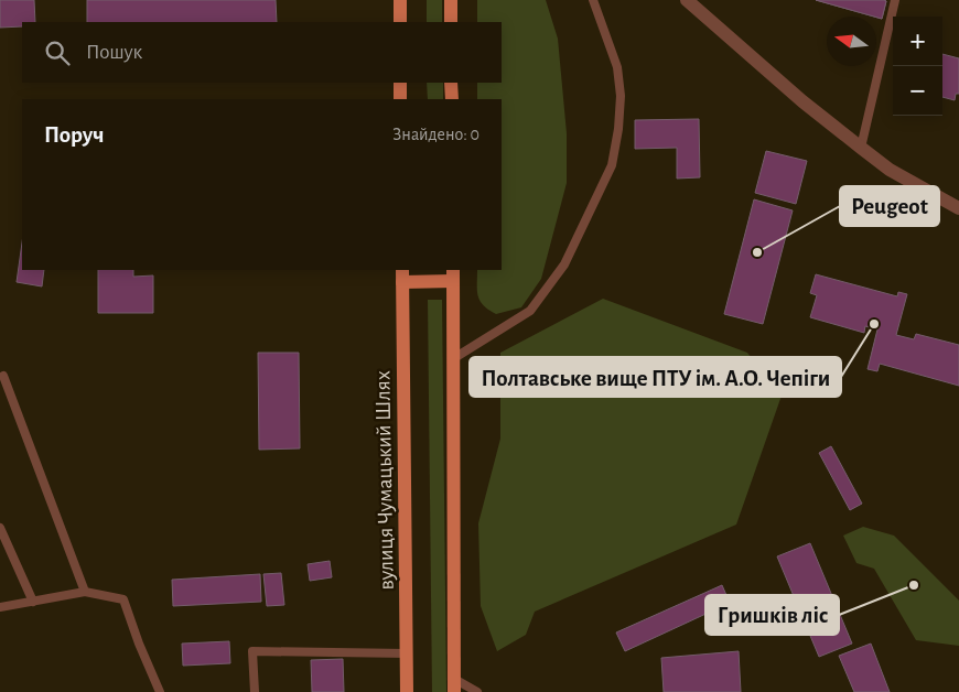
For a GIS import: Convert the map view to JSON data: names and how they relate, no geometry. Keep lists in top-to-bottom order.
{
  "streets": {
    "main road": ["вулиця Чумацький Шлях"]
  },
  "places": ["Peugeot", "Полтавське вище ПТУ ім. А.О. Чепіги", "Гришків ліс"],
  "north": "left",
  "page": {
    "map_buttons": ["+", "−"],
    "search": "Пошук",
    "heading": ["Поруч", "Знайдено: 0"]
  }
}
